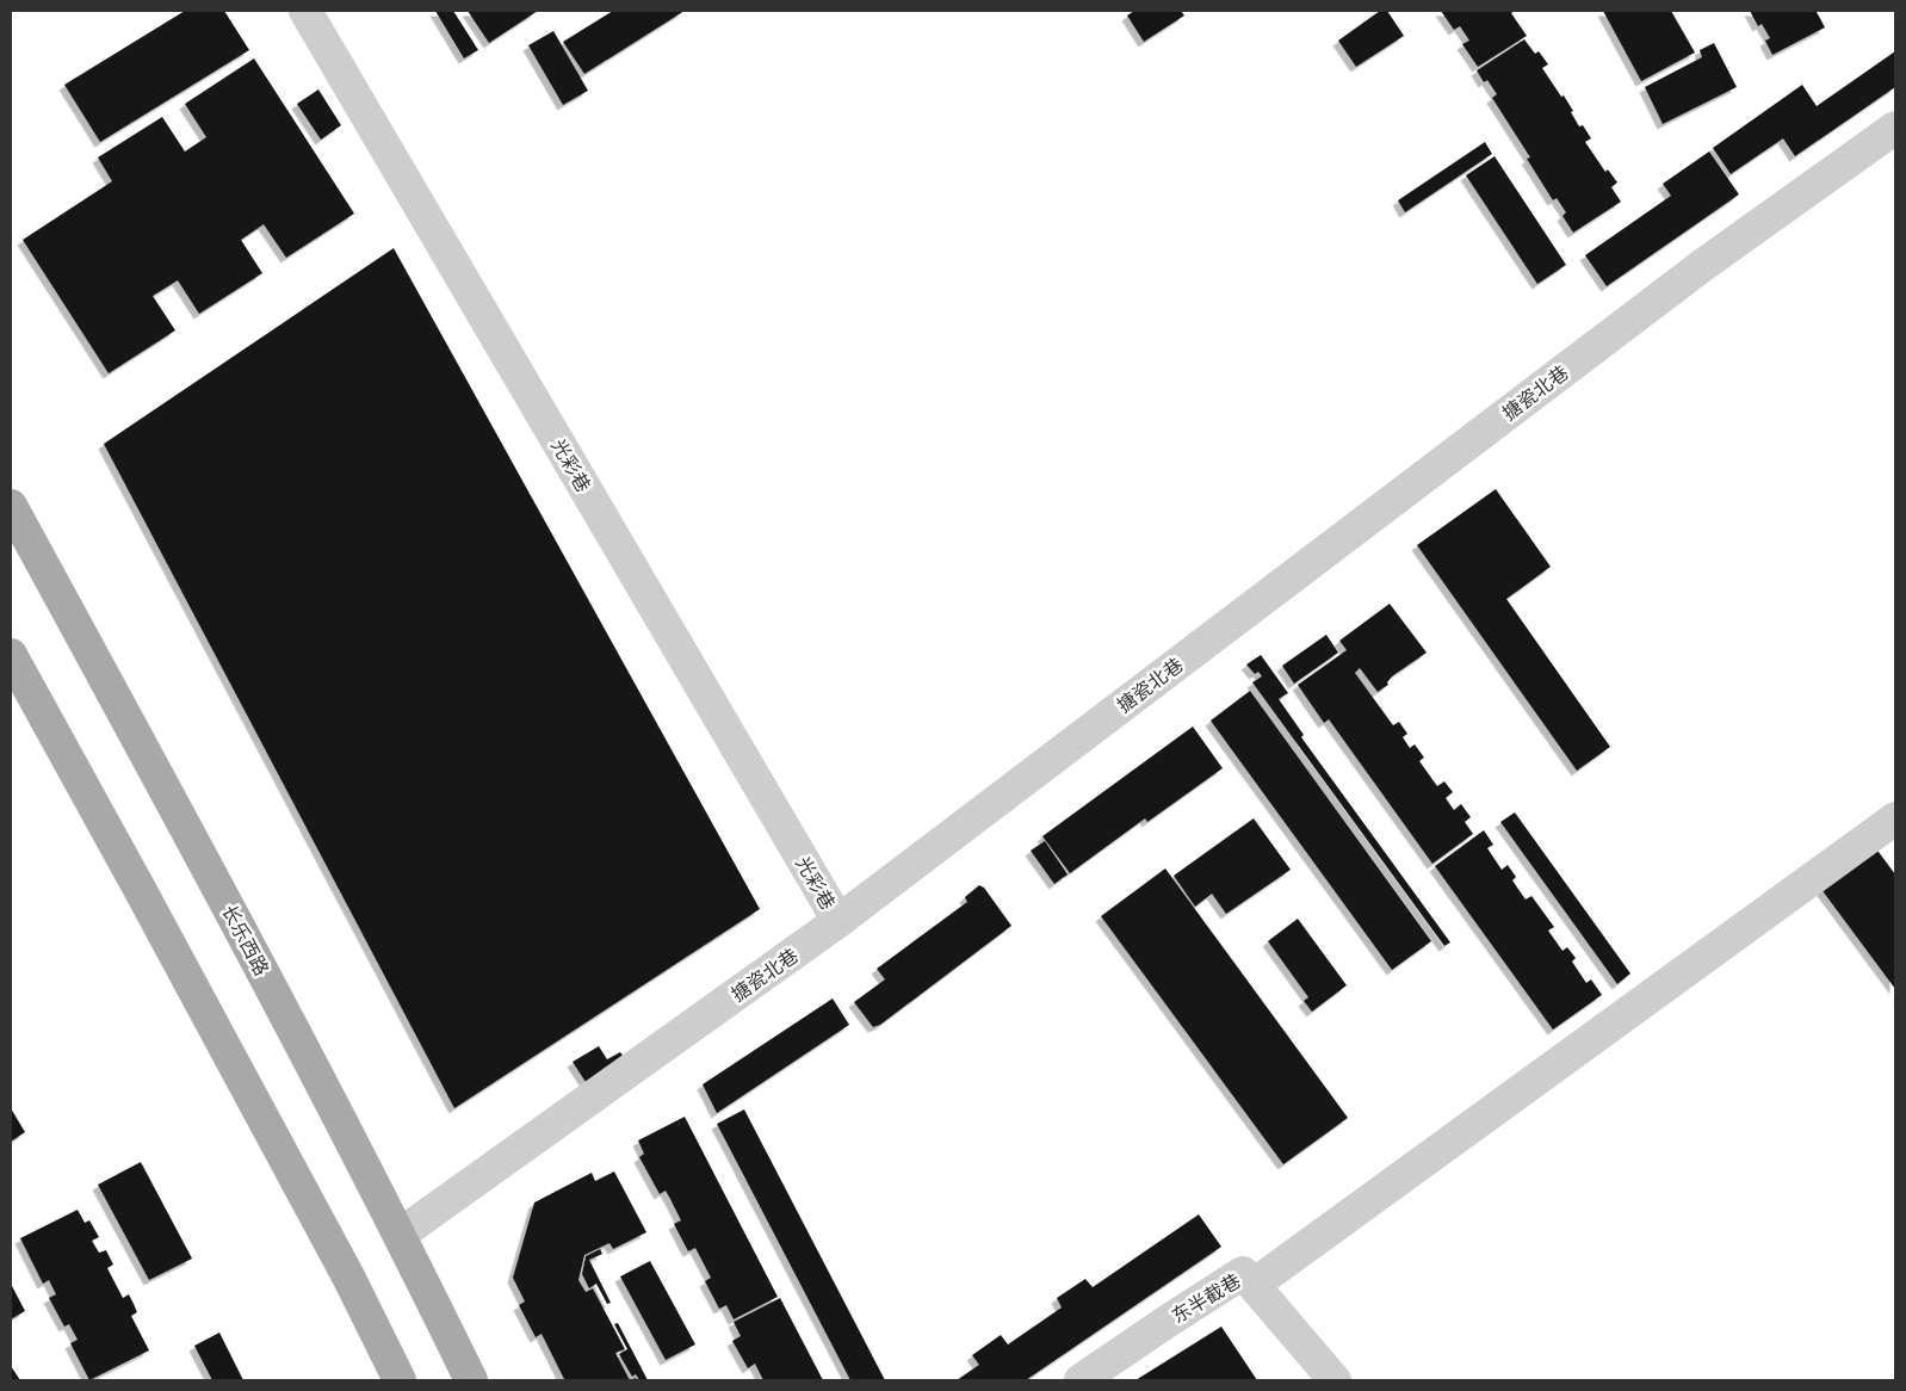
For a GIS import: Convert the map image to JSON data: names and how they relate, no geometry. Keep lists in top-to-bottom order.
{
  "streets": {
    "main road": ["长乐西路"],
    "street": ["搪瓷北巷", "光彩巷", "东半截巷"]
  },
  "crossings": [
    ["搪瓷北巷", "光彩巷"],
    ["搪瓷北巷", "长乐西路"]
  ]
}
